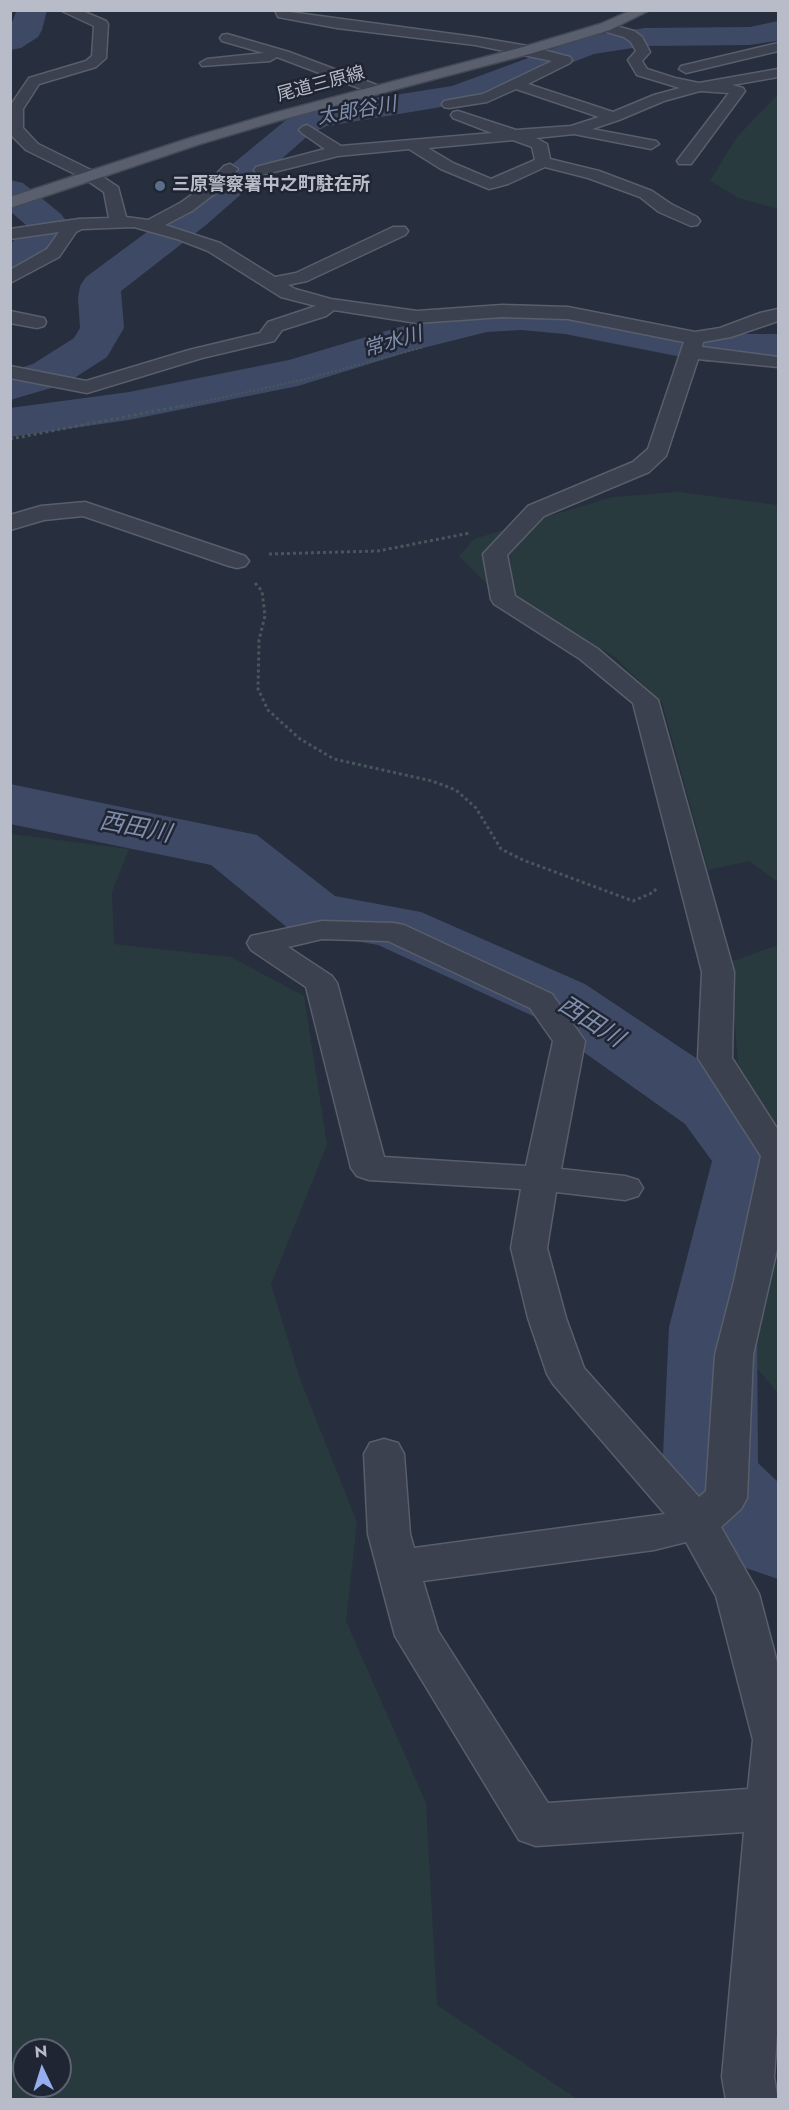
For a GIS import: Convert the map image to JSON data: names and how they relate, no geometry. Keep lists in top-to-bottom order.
{
  "streets": {
    "main road": ["尾道三原線"]
  },
  "water": ["太郎谷川", "常水川", "西田川"],
  "places": ["三原警察署中之町駐在所"],
  "north": "top"
}
